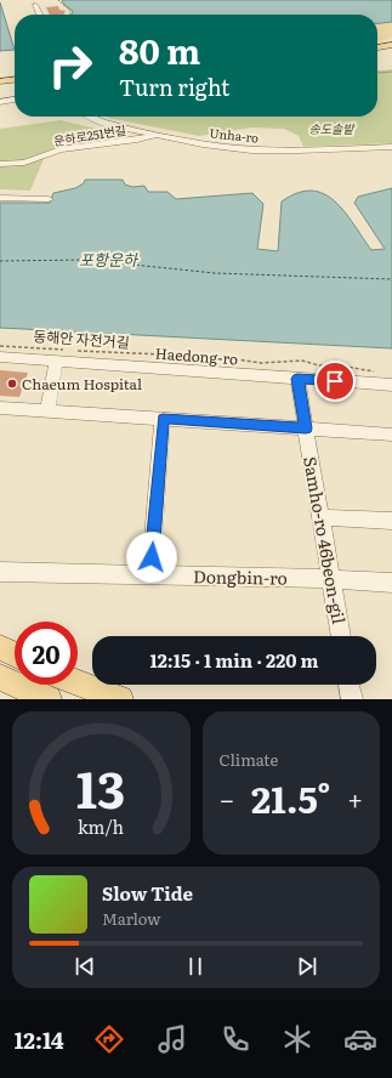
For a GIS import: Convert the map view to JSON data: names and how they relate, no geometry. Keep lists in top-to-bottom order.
{
  "streets": {
    "street": [
      "운하로251번길",
      "Unha-ro",
      "Haedong-ro",
      "Samho-ro 46beon-gil",
      "Dongbin-ro"
    ],
    "path": ["동해안 자전거길"]
  },
  "crossings": [
    ["운하로251번길", "Unha-ro"],
    ["동해안 자전거길", "Haedong-ro"],
    ["Haedong-ro", "Samho-ro 46beon-gil"],
    ["Samho-ro 46beon-gil", "Dongbin-ro"]
  ],
  "water": ["포항운하"],
  "parks": ["송도솔밭"],
  "places": ["Chaeum Hospital"],
  "page": {
    "turn": ["80 m", "Turn right"],
    "limit": "20",
    "trip": "12:15 · 1 min · 220 m",
    "tile": "Climate",
    "heat": ["−", "21.5°", "+"],
    "song": ["Slow Tide", "Marlow"],
    "tabs": "12:14",
    "gauge": ["13", "km/h"]
  }
}
